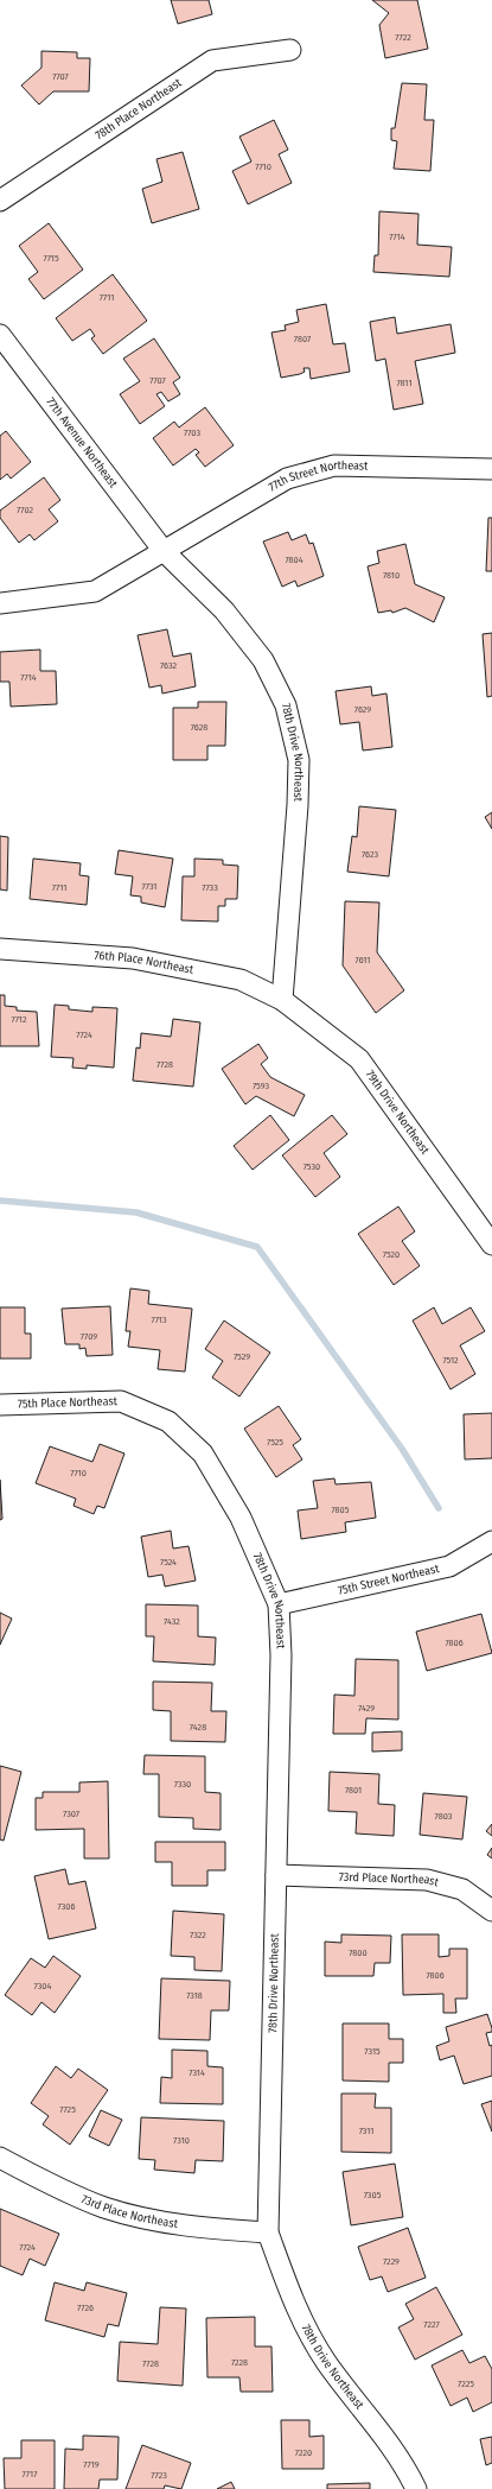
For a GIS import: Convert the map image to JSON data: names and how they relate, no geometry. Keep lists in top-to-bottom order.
{
  "streets": {
    "street": [
      "78th Place Northeast",
      "77th Avenue Northeast",
      "77th Street Northeast",
      "78th Drive Northeast",
      "76th Place Northeast",
      "79th Drive Northeast",
      "75th Place Northeast",
      "75th Street Northeast",
      "73rd Place Northeast"
    ]
  },
  "crossings": [
    ["77th Avenue Northeast", "77th Street Northeast"],
    ["77th Avenue Northeast", "78th Drive Northeast"],
    ["77th Street Northeast", "78th Drive Northeast"],
    ["78th Drive Northeast", "76th Place Northeast"],
    ["78th Drive Northeast", "79th Drive Northeast"],
    ["78th Drive Northeast", "75th Place Northeast"],
    ["78th Drive Northeast", "75th Street Northeast"],
    ["78th Drive Northeast", "73rd Place Northeast"],
    ["76th Place Northeast", "79th Drive Northeast"]
  ],
  "house_numbers": [
    "7722",
    "7707",
    "7710",
    "7714",
    "7715",
    "7711",
    "7807",
    "7707",
    "7811",
    "7703",
    "7702",
    "7804",
    "7810",
    "7632",
    "7714",
    "7629",
    "7628",
    "7623",
    "7731",
    "7711",
    "7733",
    "7611",
    "7712",
    "7724",
    "7728",
    "7593",
    "7530",
    "7520",
    "7713",
    "7709",
    "7529",
    "7512",
    "7525",
    "7710",
    "7805",
    "7524",
    "7432",
    "7806",
    "7429",
    "7428",
    "7330",
    "7801",
    "7307",
    "7803",
    "7306",
    "7322",
    "7800",
    "7806",
    "7304",
    "7318",
    "7315",
    "7314",
    "7725",
    "7311",
    "7310",
    "7305",
    "7724",
    "7229",
    "7726",
    "7227",
    "7228",
    "7728",
    "7225",
    "7220",
    "7719",
    "7717",
    "7723"
  ]
}
